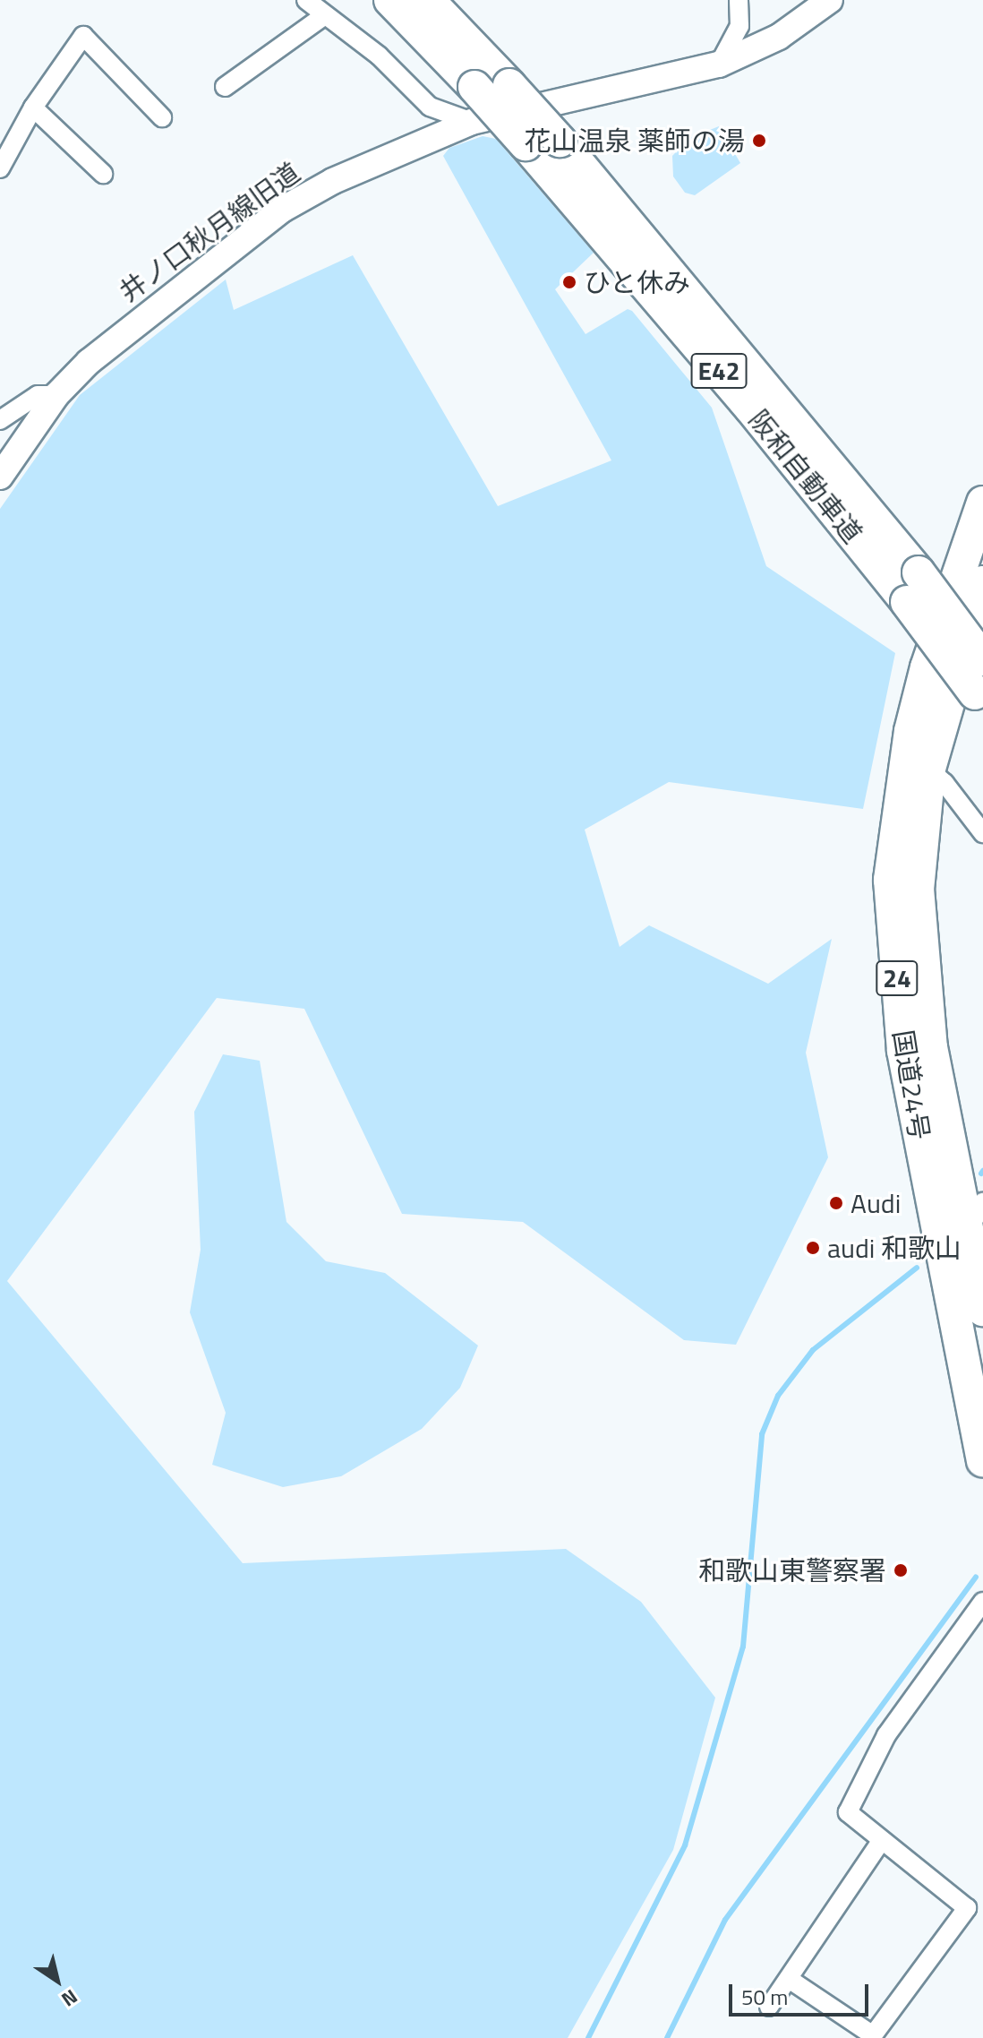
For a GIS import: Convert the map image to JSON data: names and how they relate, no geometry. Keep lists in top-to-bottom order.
{
  "streets": {
    "highway": [
      "E42",
      "阪和自動車道",
      "24",
      "国道24号"
    ],
    "street": ["井ノ口秋月線旧道"]
  },
  "places": [
    "花山温泉 薬師の湯",
    "ひと休み",
    "Audi",
    "audi 和歌山",
    "和歌山東警察署"
  ],
  "scale_bar": "50 m",
  "north": "bottom right"
}
